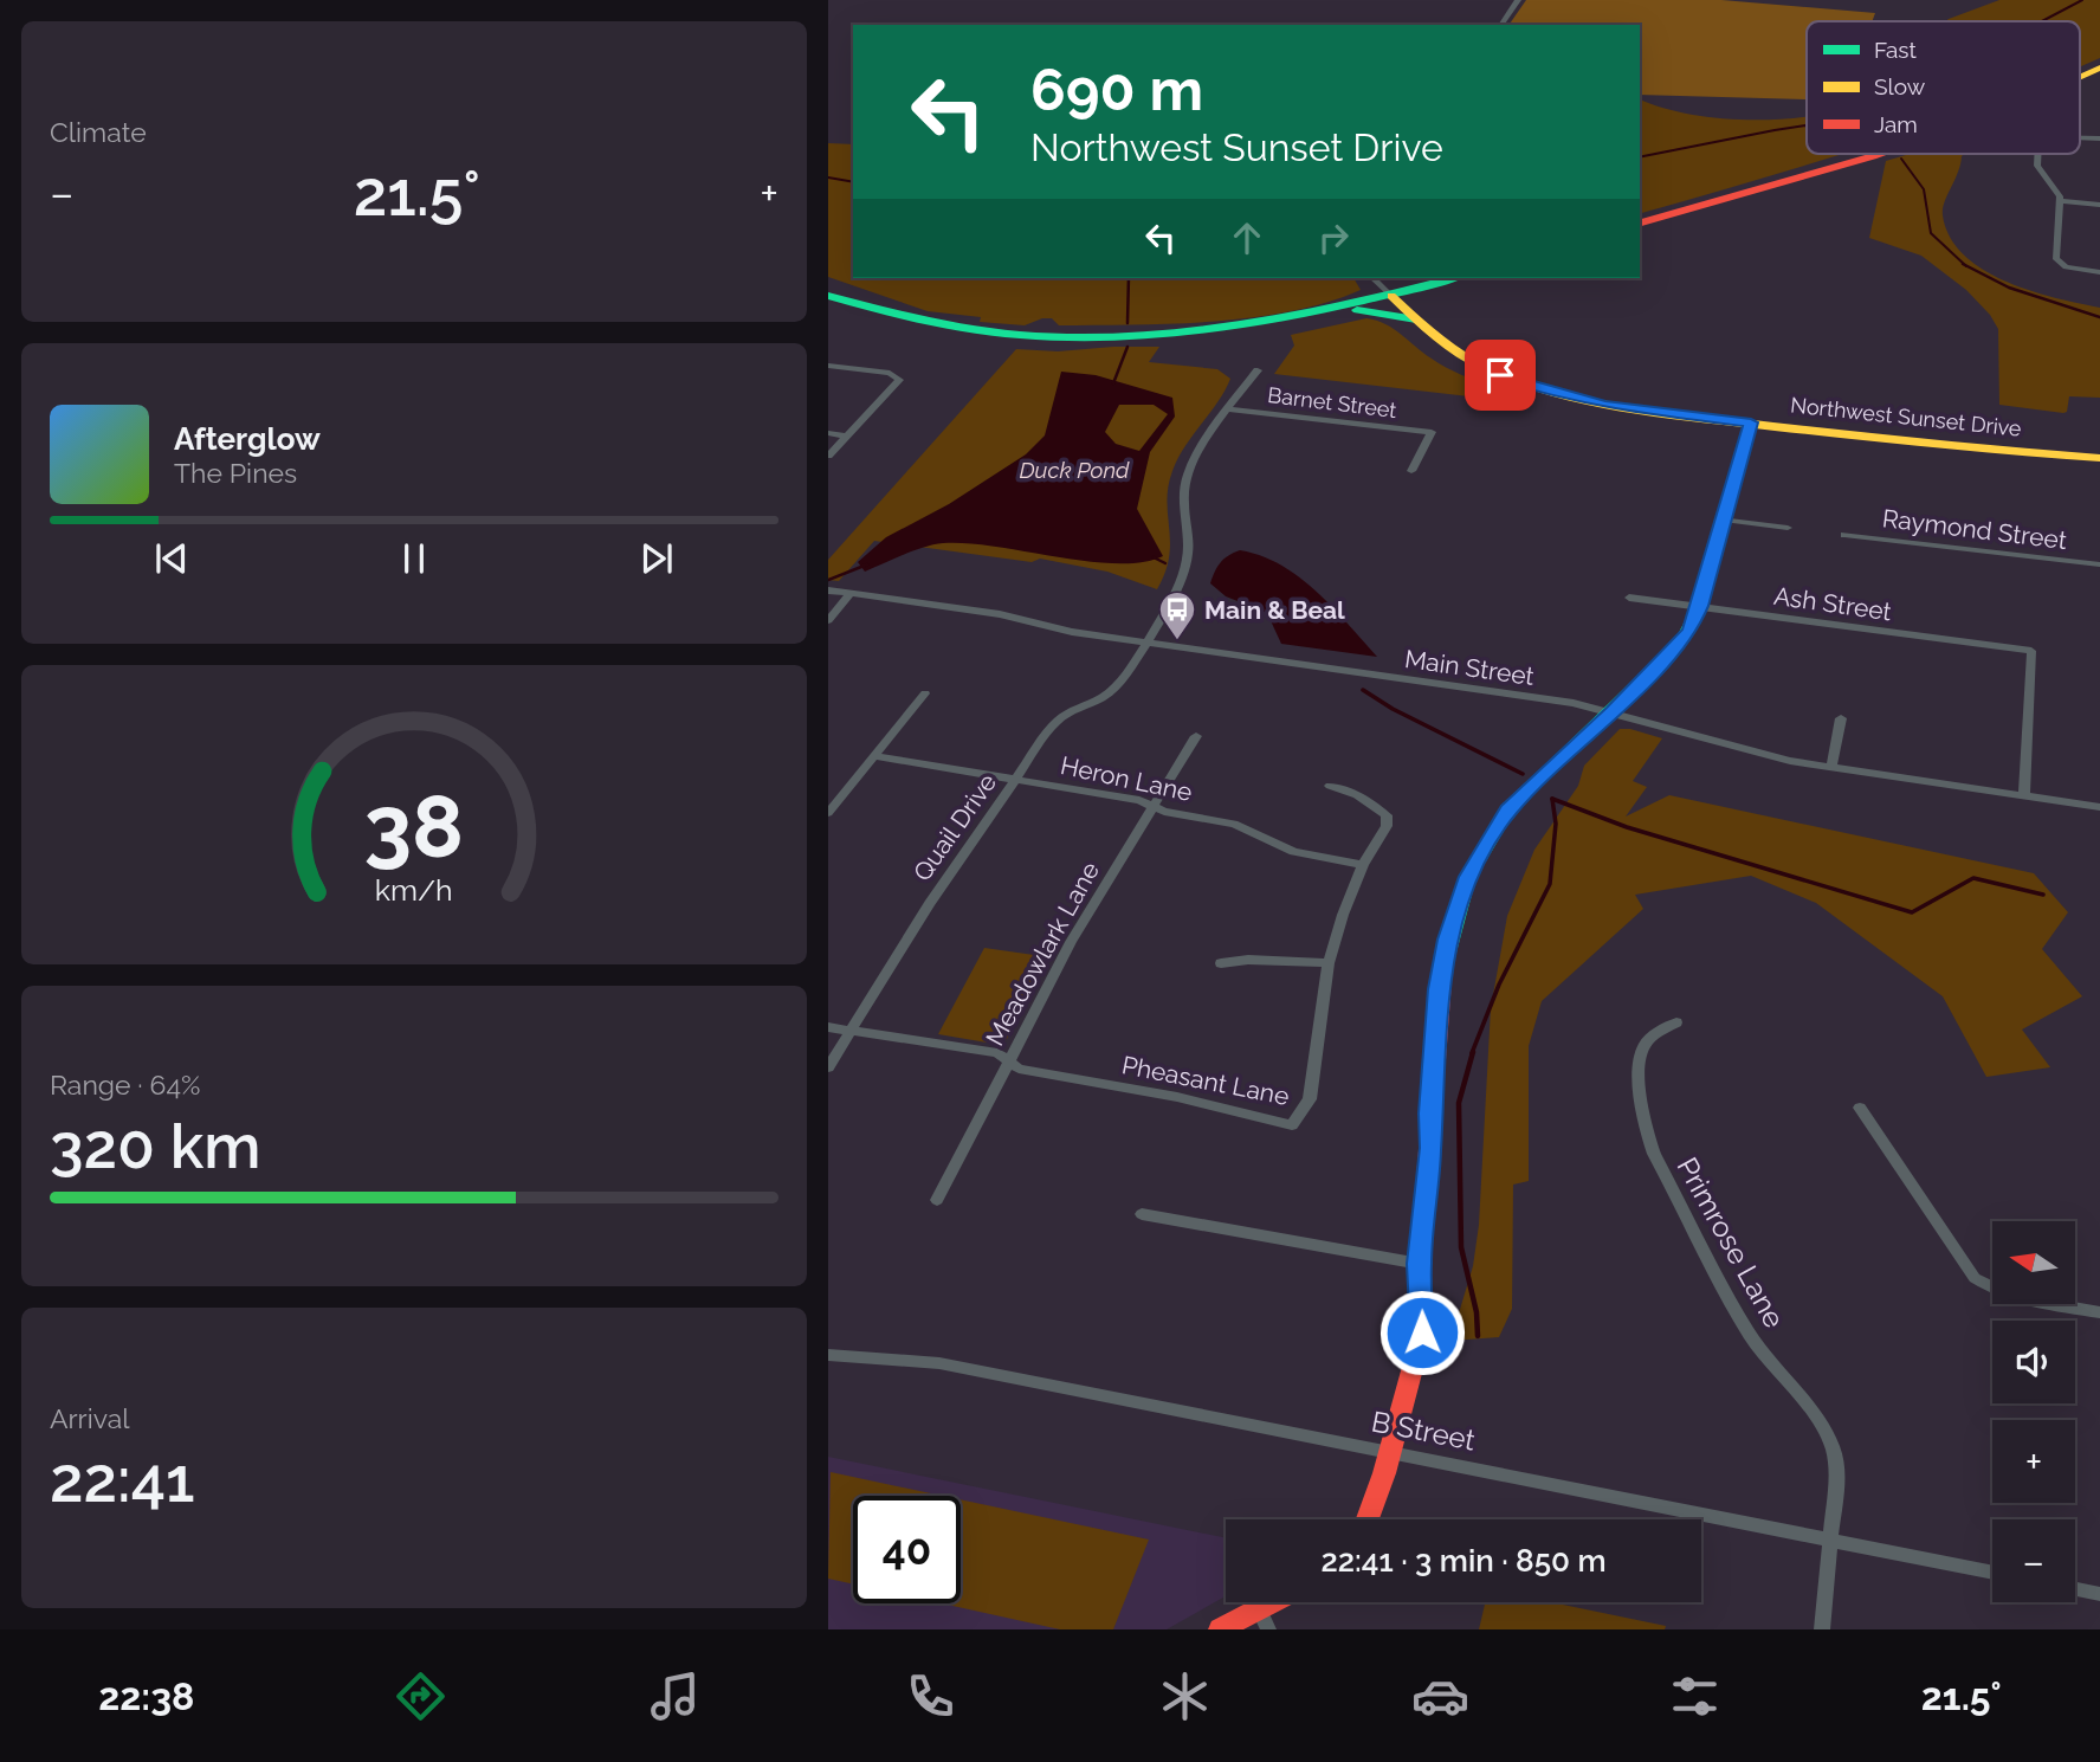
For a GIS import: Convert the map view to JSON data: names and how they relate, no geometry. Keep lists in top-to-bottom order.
{
  "streets": {
    "street": [
      "Barnet Street",
      "Northwest Sunset Drive",
      "Raymond Street",
      "Ash Street",
      "Main Street",
      "Heron Lane",
      "Quail Drive",
      "Meadowlark Lane",
      "Pheasant Lane",
      "Primrose Lane",
      "B Street"
    ]
  },
  "crossings": [
    ["Barnet Street", "Quail Drive"],
    ["Ash Street", "Main Street"],
    ["Main Street", "Quail Drive"],
    ["Heron Lane", "Quail Drive"],
    ["Heron Lane", "Meadowlark Lane"],
    ["Heron Lane", "Pheasant Lane"],
    ["Quail Drive", "Pheasant Lane"],
    ["Meadowlark Lane", "Pheasant Lane"],
    ["Primrose Lane", "B Street"]
  ],
  "water": ["Duck Pond"],
  "places": {
    "bus stop": ["Main & Beal"]
  },
  "legend": ["Fast", "Slow", "Jam"],
  "north": "left",
  "page": {
    "tile": [
      "Climate",
      ["Range · 64%", "320 km"],
      ["Arrival", "22:41"]
    ],
    "turn": ["690 m", "Northwest Sunset Drive"],
    "heat": ["−", "21.5°", "+"],
    "song": ["Afterglow", "The Pines"],
    "map_buttons": ["+", "−"],
    "limit": "40",
    "trip": "22:41 · 3 min · 850 m",
    "tabs": ["22:38", "21.5°"],
    "gauge": ["38", "km/h"]
  }
}
